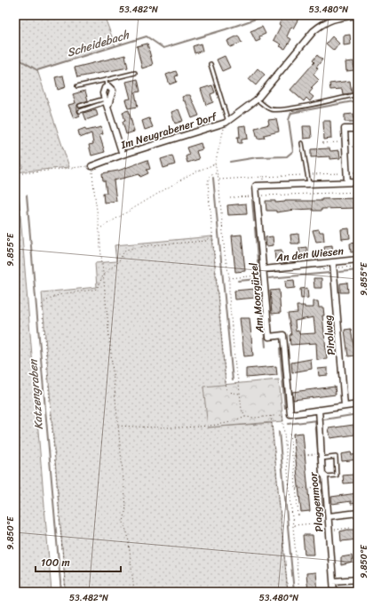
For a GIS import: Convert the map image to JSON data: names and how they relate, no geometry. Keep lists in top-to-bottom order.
{
  "streets": {
    "street": [
      "Im Neugrabener Dorf",
      "An den Wiesen",
      "Am Moorgürtel",
      "Pirolweg",
      "Plaggenmoor"
    ]
  },
  "crossings": [
    ["An den Wiesen", "Am Moorgürtel"],
    ["An den Wiesen", "Pirolweg"],
    ["Am Moorgürtel", "Plaggenmoor"]
  ],
  "water": ["Scheidebach", "Katzengraben"],
  "scale_bar": "100 m",
  "coordinates": [
    "53.482°N",
    "53.480°N",
    "9.855°E",
    "9.850°E"
  ]
}
